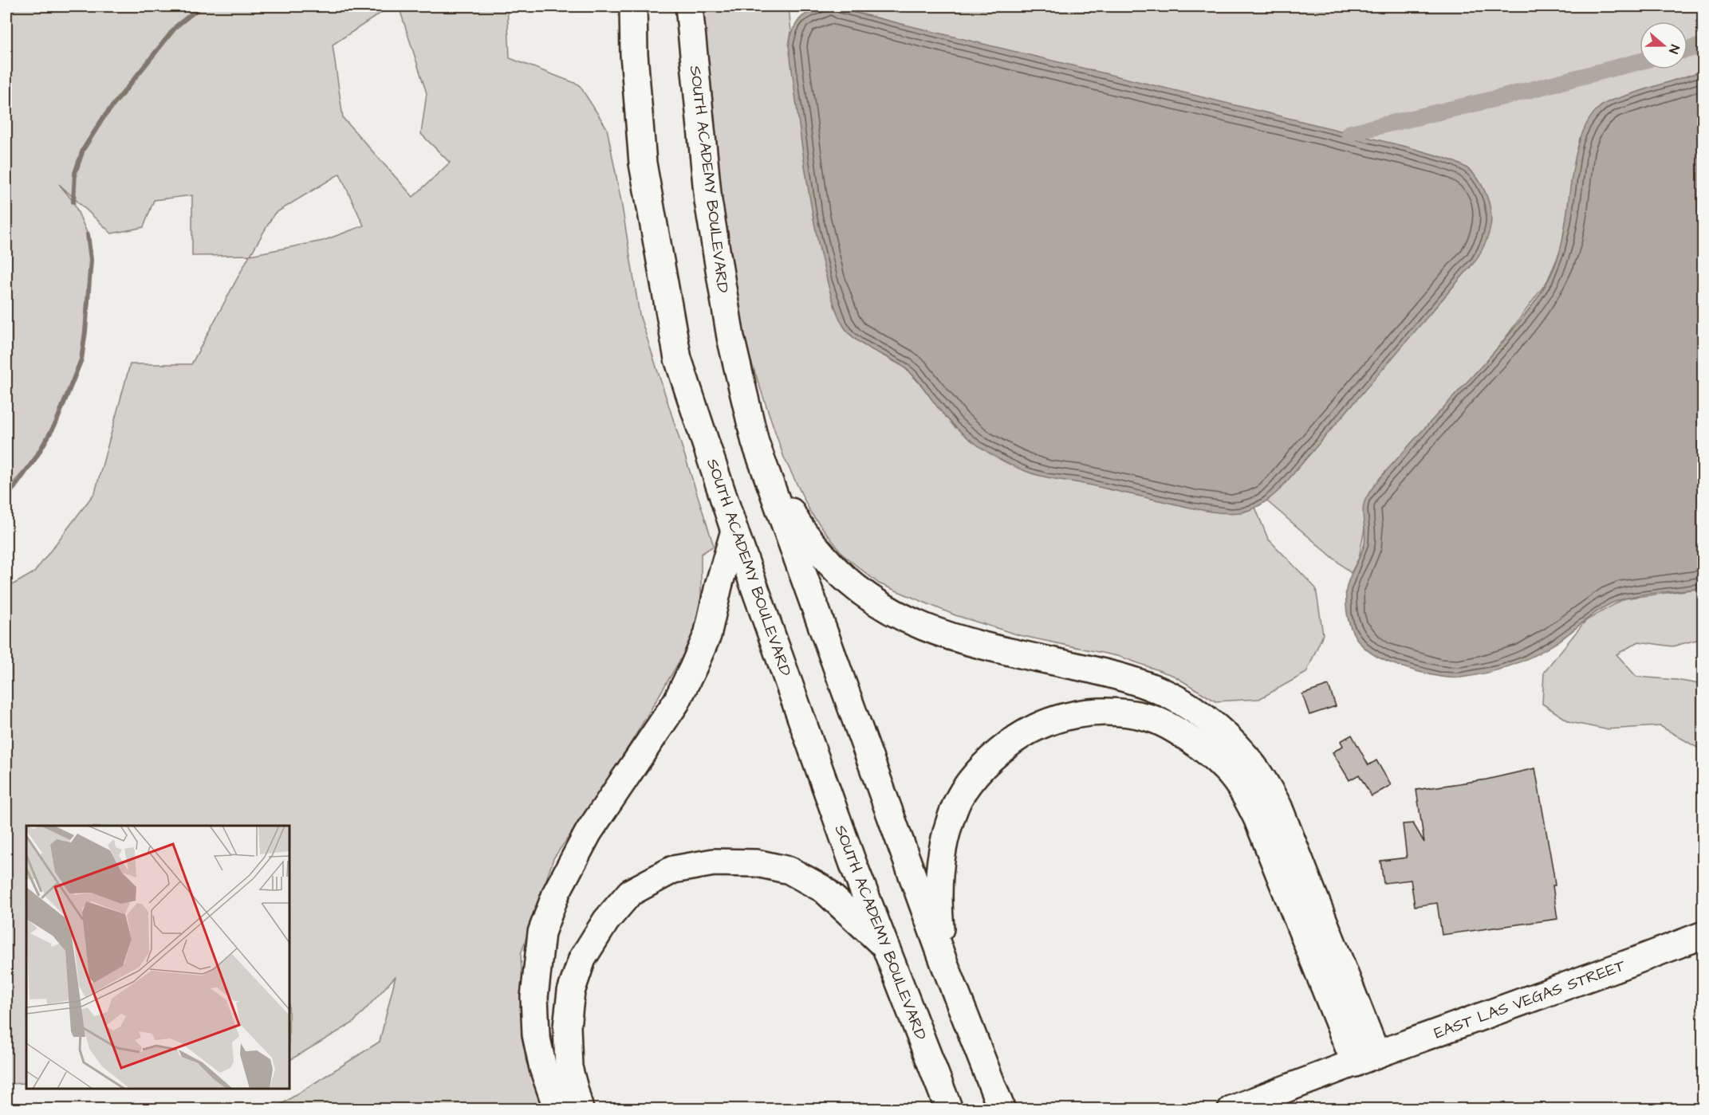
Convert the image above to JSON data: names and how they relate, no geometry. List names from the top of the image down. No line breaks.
{"streets":{"main road":["SOUTH ACADEMY BOULEVARD","EAST LAS VEGAS STREET"]},"north":"right"}
